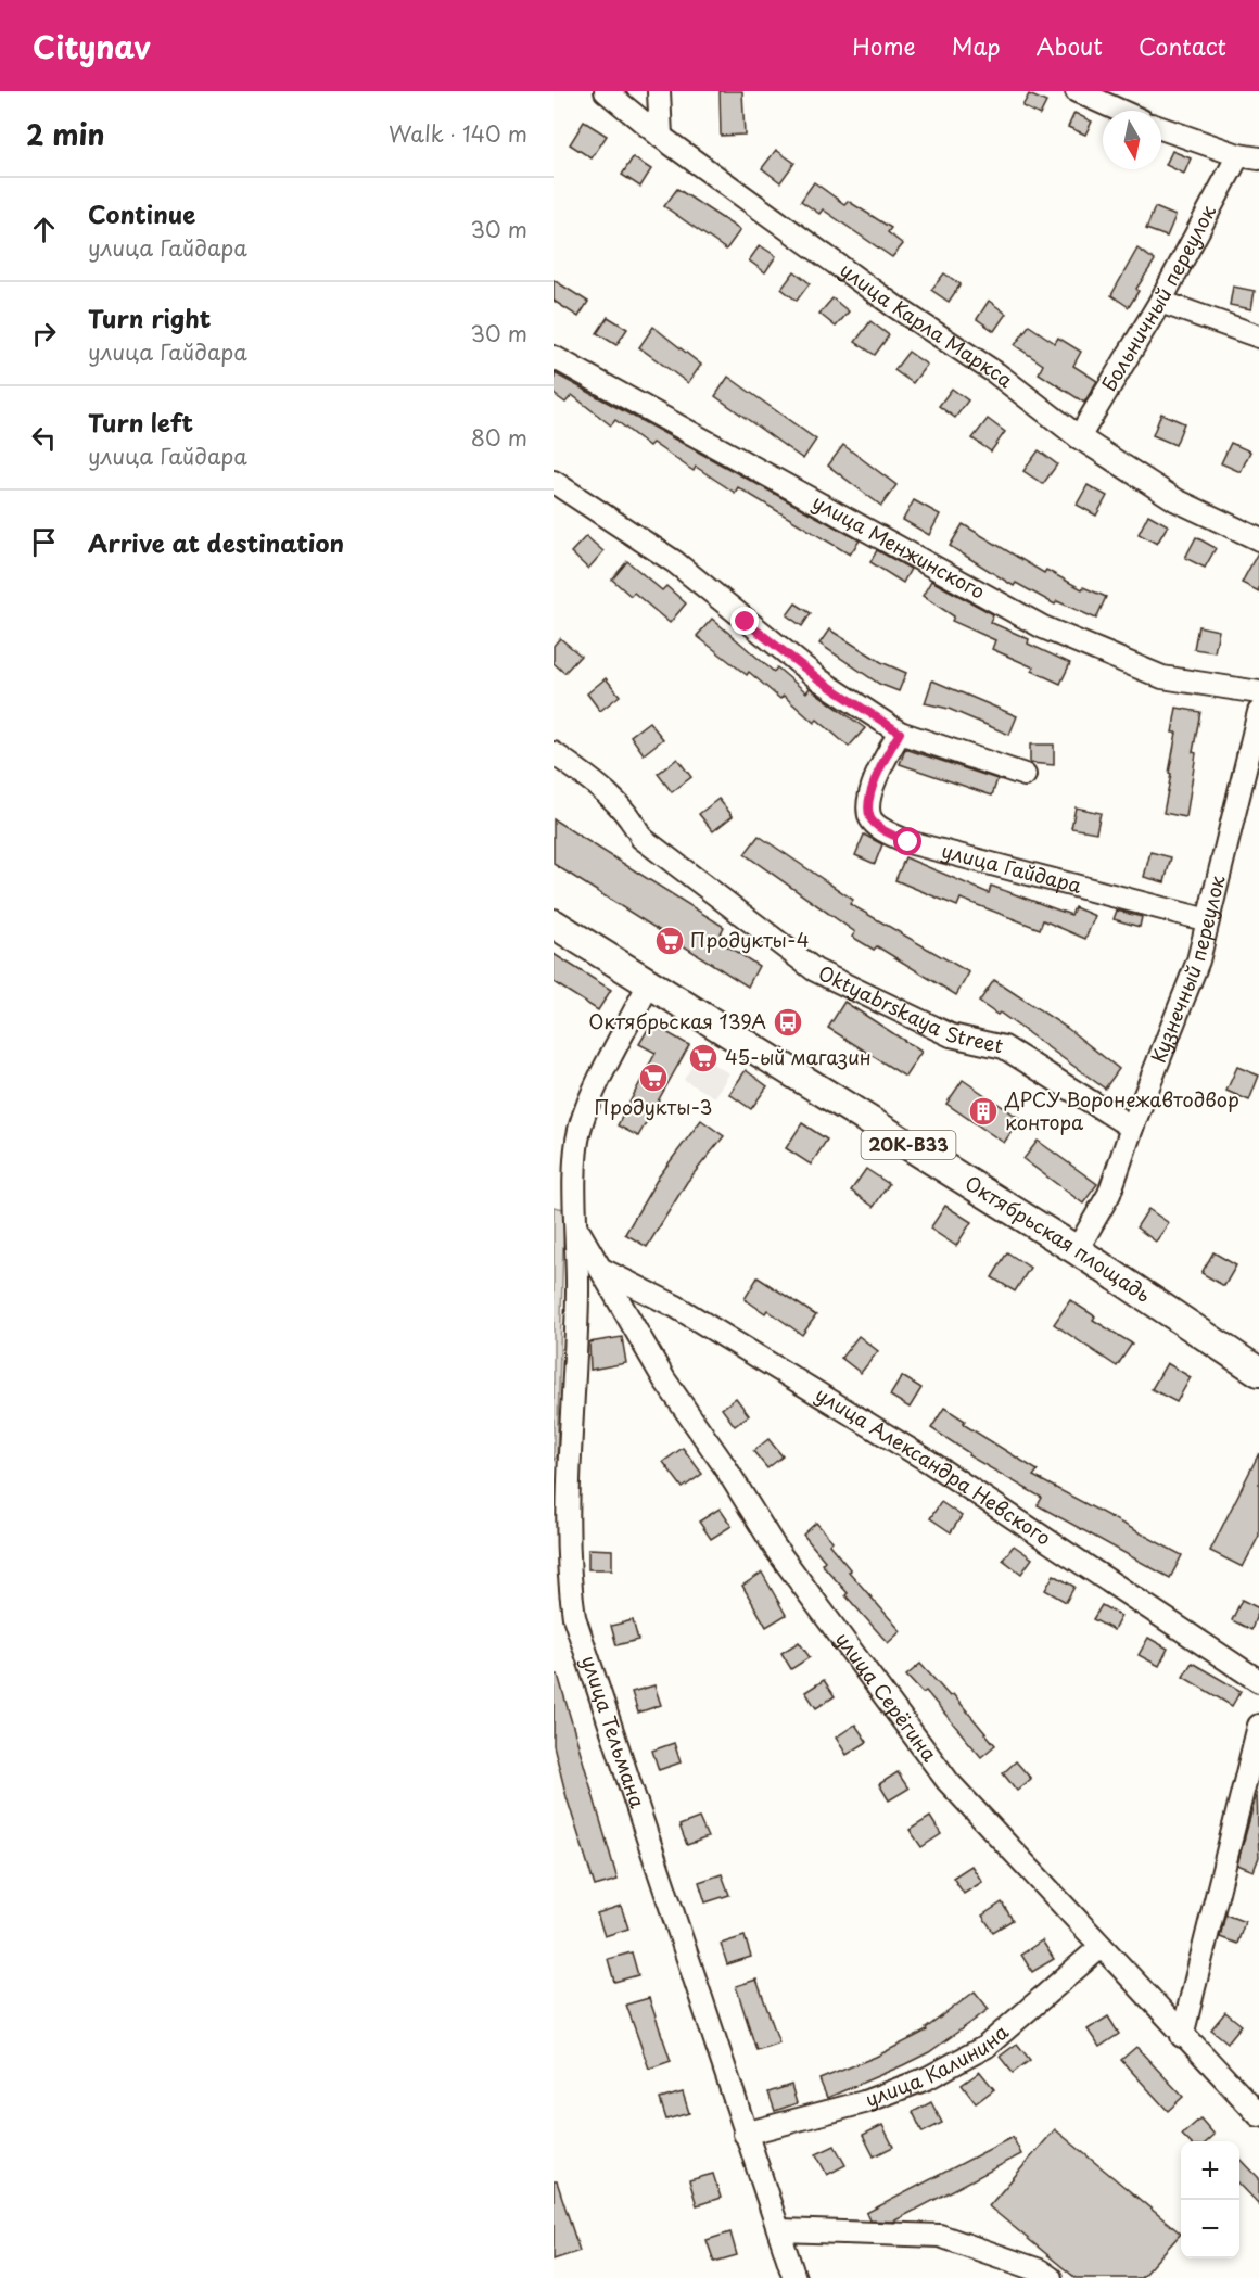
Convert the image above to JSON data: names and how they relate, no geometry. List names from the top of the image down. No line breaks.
{"streets":{"main road":["20К-В33","Октябрьская площадь"],"street":["Больничный переулок","улица Карла Маркса","улица Менжинского","улица Гайдара","Кузнечный переулок","Oktyabrskaya Street","улица Александра Невского","улица Серёгина","улица Тельмана","улица Калинина"]},"crossings":[["Больничный переулок","улица Карла Маркса"],["улица Гайдара","Кузнечный переулок"],["Кузнечный переулок","Oktyabrskaya Street"],["Кузнечный переулок","Октябрьская площадь"],["Октябрьская площадь","улица Тельмана"],["улица Александра Невского","улица Серёгина"],["улица Серёгина","улица Тельмана"],["улица Серёгина","улица Калинина"],["улица Тельмана","улица Калинина"]],"places":{"supermarket":["Продукты-4","45-ый магазин","Продукты-3"],"bus stop":["Октябрьская 139А"],"building":["ДРСУ Воронежавтодвор контора"]},"north":"bottom","page":{"header":"Citynav","nav":["Home","Map","About","Contact"],"heading":["2 min","Walk · 140 m"],"list":[["Continue","улица Гайдара","30 m"],["Turn right","улица Гайдара","30 m"],["Turn left","улица Гайдара","80 m"],"Arrive at destination"],"map_buttons":["+","−"]}}
